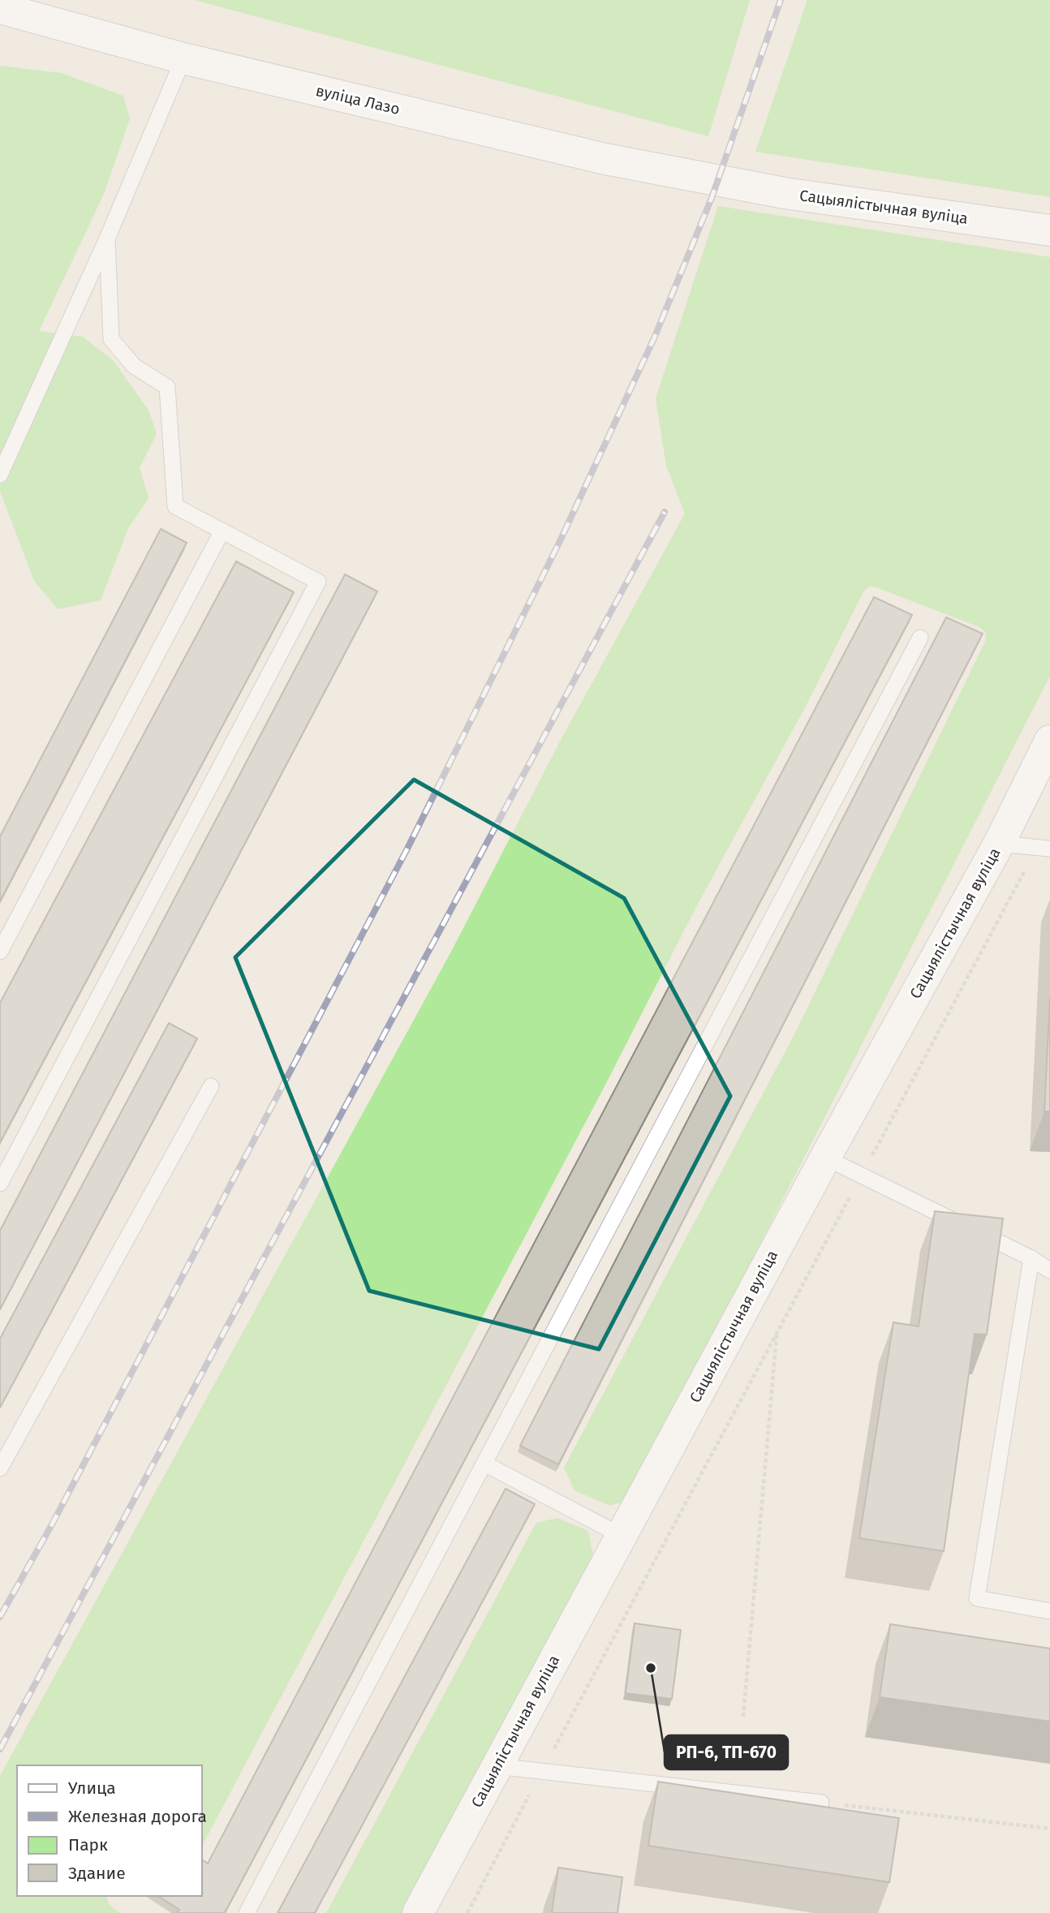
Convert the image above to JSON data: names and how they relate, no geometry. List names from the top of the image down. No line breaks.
{"streets":{"street":["вуліца Лазо","Сацыялістычная вуліца"]},"crossings":[["вуліца Лазо","Сацыялістычная вуліца"]],"places":["РП-6, ТП-670"],"legend":["Улица","Железная дорога","Парк","Здание"]}
